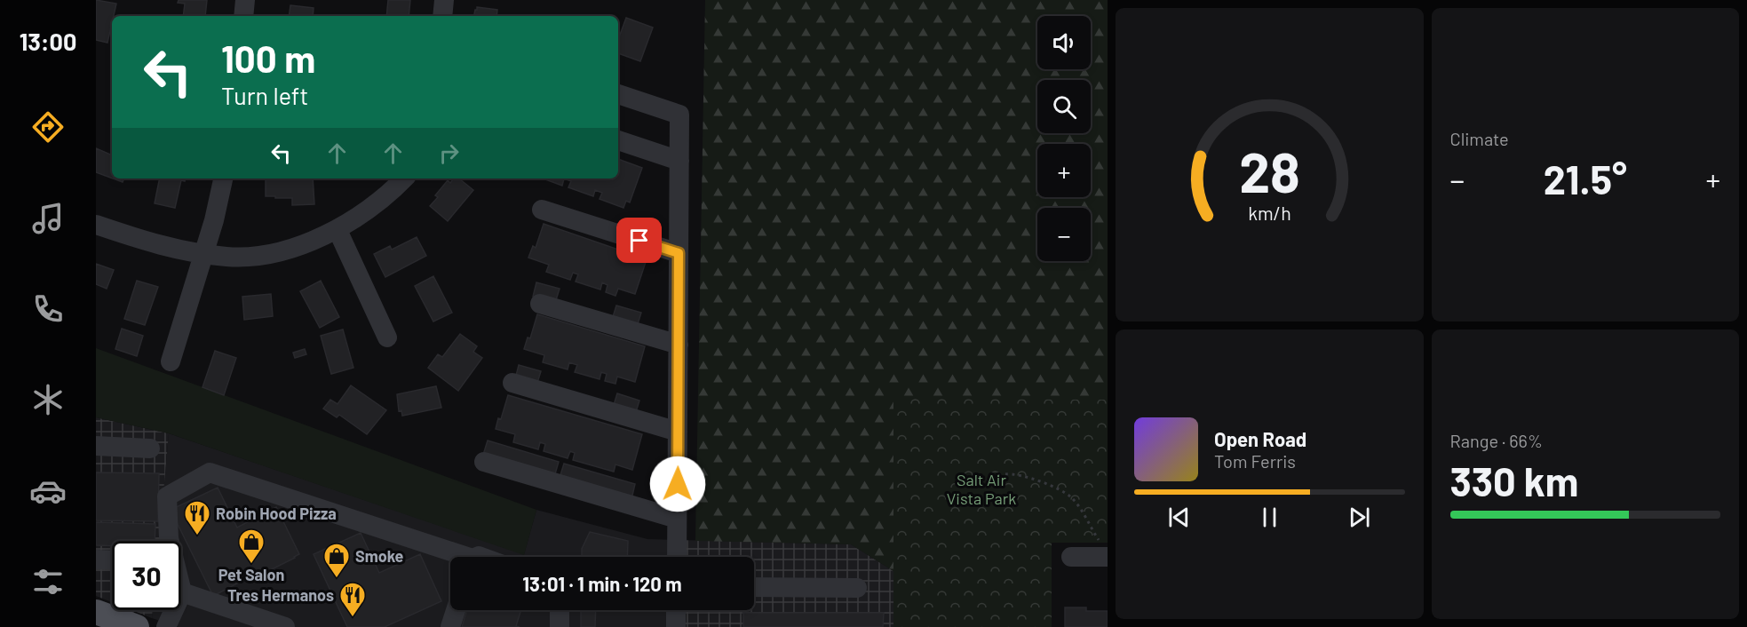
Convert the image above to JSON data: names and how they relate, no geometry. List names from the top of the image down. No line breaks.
{"parks":["Salt Air Vista Park"],"places":{"restaurant":["Robin Hood Pizza","Tres Hermanos"],"shop":["Pet Salon","Smoke"]},"page":{"tabs":"13:00","tile":["Climate",["Range · 66%","330 km"]],"map_buttons":["+","−"],"turn":["100 m","Turn left"],"heat":["−","21.5°","+"],"song":["Open Road","Tom Ferris"],"limit":"30","trip":"13:01 · 1 min · 120 m","gauge":["28","km/h"]}}
